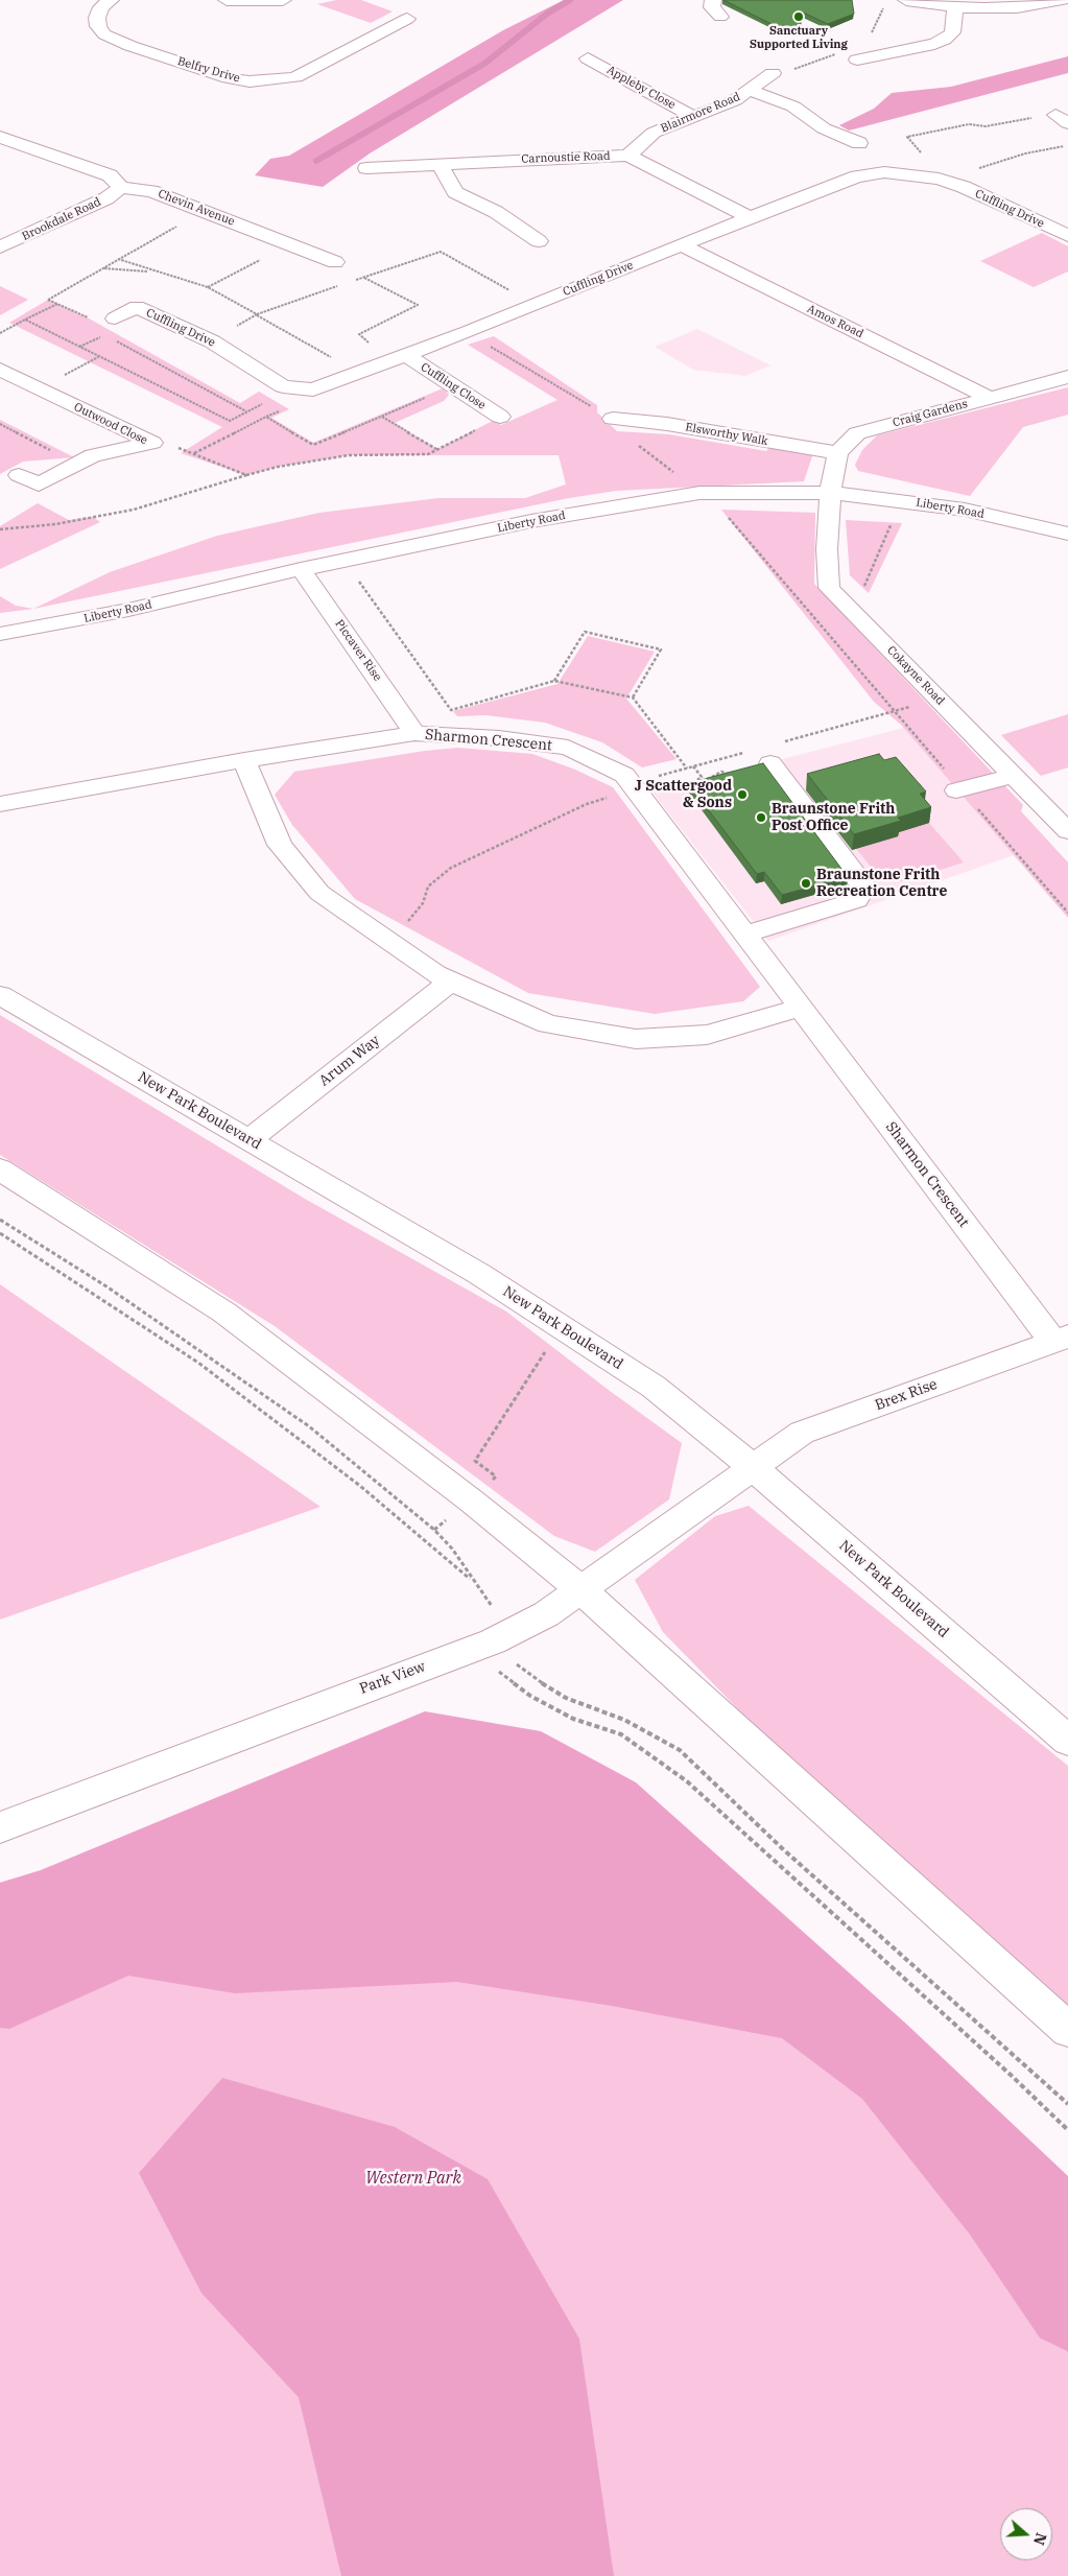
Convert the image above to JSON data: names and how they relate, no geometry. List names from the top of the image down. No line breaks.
{"streets":{"main road":["Belfry Drive","Appleby Close","Blairmore Road","Carnoustie Road","Chevin Avenue","Cuffling Drive","Brookdale Road","Amos Road","Cuffling Close","Craig Gardens","Outwood Close","Elsworthy Walk","Liberty Road","Piccaver Rise","Cokayne Road","Sharmon Crescent","Arum Way","New Park Boulevard","Brex Rise","Park View"]},"crossings":[["Appleby Close","Blairmore Road"],["Blairmore Road","Carnoustie Road"],["Carnoustie Road","Cuffling Drive"],["Chevin Avenue","Brookdale Road"],["Cuffling Drive","Amos Road"],["Cuffling Drive","Cuffling Close"],["Amos Road","Craig Gardens"],["Craig Gardens","Elsworthy Walk"],["Liberty Road","Piccaver Rise"],["Liberty Road","Cokayne Road"],["Piccaver Rise","Sharmon Crescent"],["Sharmon Crescent","Brex Rise"],["Arum Way","New Park Boulevard"],["New Park Boulevard","Brex Rise"],["New Park Boulevard","Park View"],["Brex Rise","Park View"]],"parks":["Western Park"],"places":["Sanctuary Supported Living","J Scattergood & Sons","Braunstone Frith Post Office","Braunstone Frith Recreation Centre"],"north":"right"}
